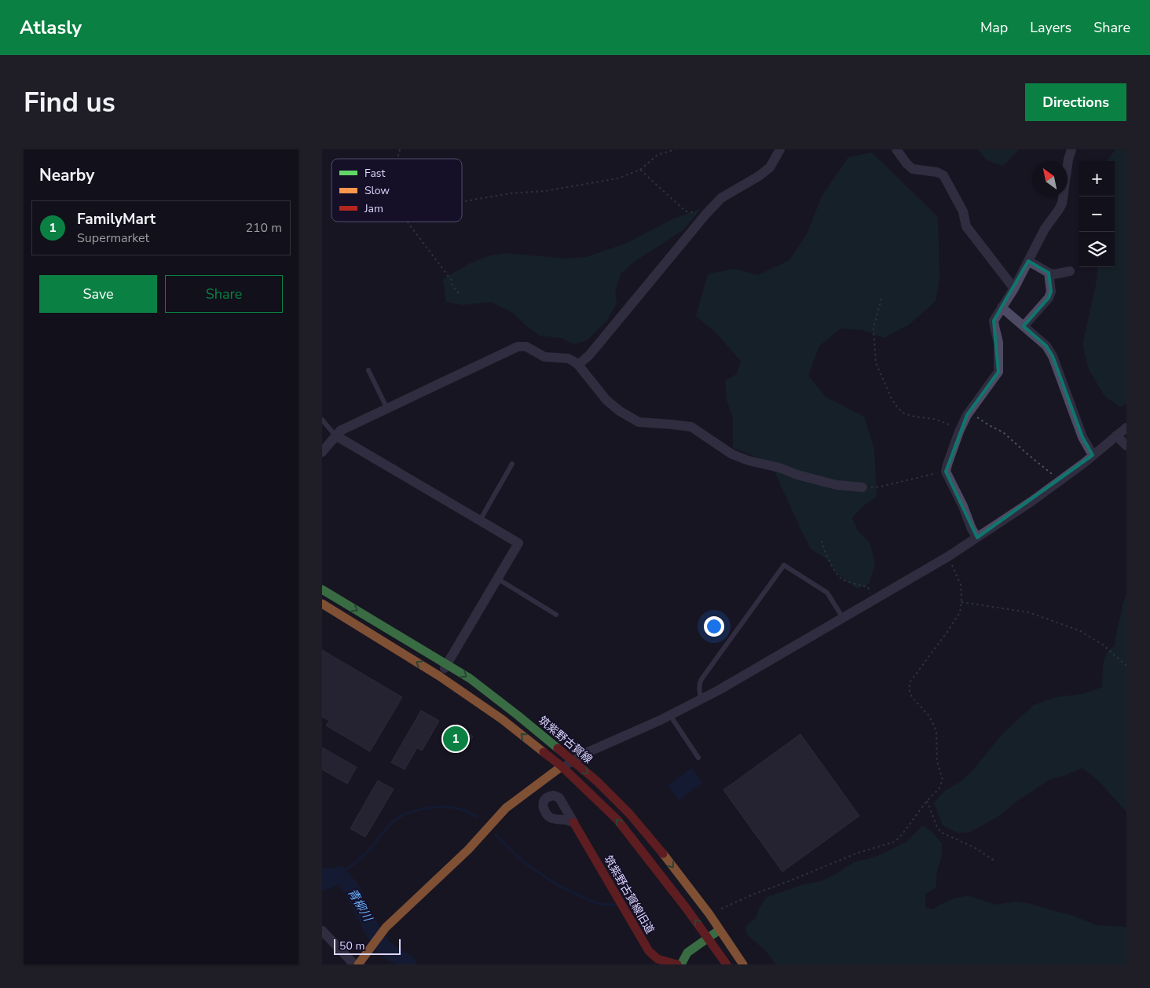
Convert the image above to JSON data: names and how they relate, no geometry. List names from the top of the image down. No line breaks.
{"streets":{"main road":["筑紫野古賀線","筑紫野古賀線旧道"]},"water":["青柳川"],"legend":["Fast","Slow","Jam"],"scale_bar":"50 m","north":"top left","page":{"header":"Atlasly","nav":["Map","Layers","Share"],"buttons":["Directions",["Save","Share"]],"title":"Find us","heading":"Nearby","map_buttons":["+","−"],"list":[{"mark":"1","name":"FamilyMart","note":"Supermarket","value":"210 m"}],"pins":"1","scale":"50 m"}}
